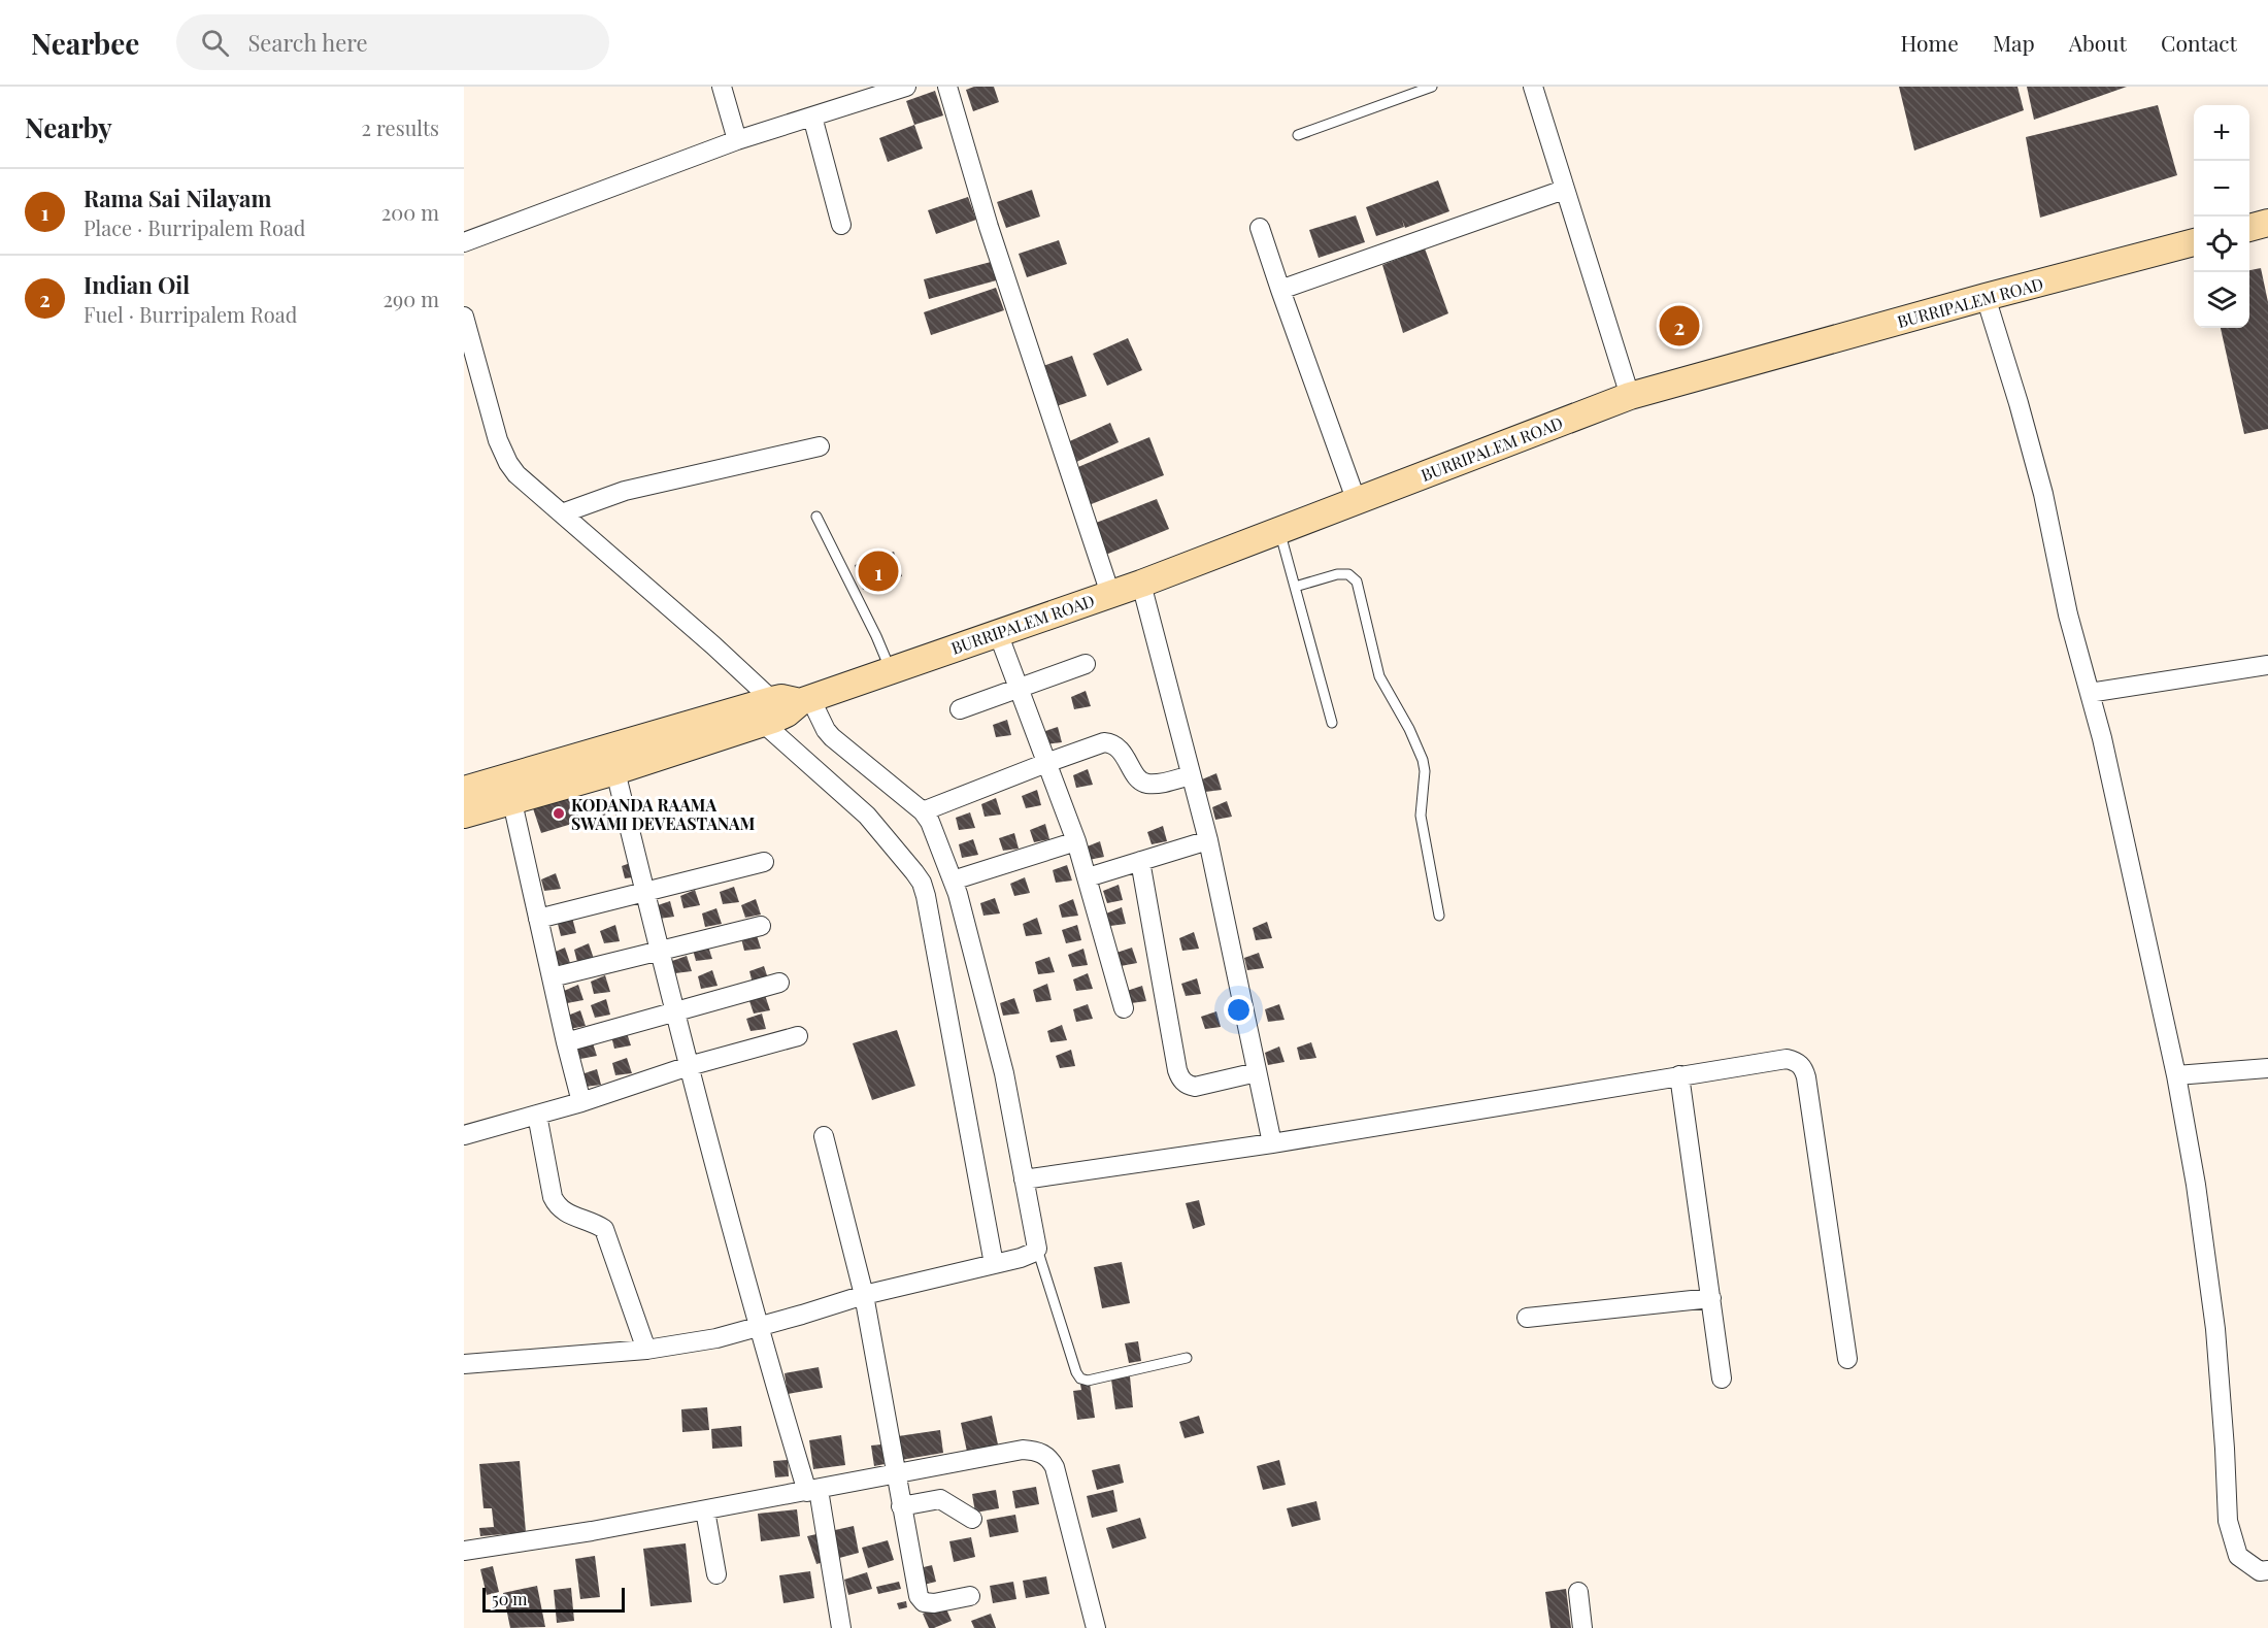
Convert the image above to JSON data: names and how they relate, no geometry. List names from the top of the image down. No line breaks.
{"streets":{"main road":["BURRIPALEM ROAD"]},"places":["KODANDA RAAMA SWAMI DEVEASTANAM"],"scale_bar":"50 m","page":{"header":"Nearbee","search":"Search here","nav":["Home","Map","About","Contact"],"heading":["Nearby","2 results"],"map_buttons":["+","−"],"list":[{"mark":"1","name":"Rama Sai Nilayam","note":"Place · Burripalem Road","value":"200 m"},{"mark":"2","name":"Indian Oil","note":"Fuel · Burripalem Road","value":"290 m"}],"pins":["2","1"],"scale":"50 m"}}
